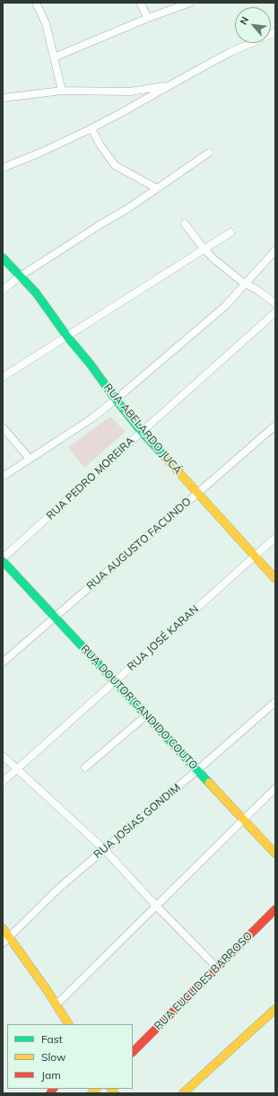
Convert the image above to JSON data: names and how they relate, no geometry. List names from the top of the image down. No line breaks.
{"streets":{"street":["RUA ABELARDO JUCÁ","RUA PEDRO MOREIRA","RUA AUGUSTO FACUNDO","RUA JOSÉ KARAN","RUA DOUTOR CANDIDO COUTO","RUA JOSIAS GONDIM","RUA EUCLIDES BARROSO"]},"crossings":[["RUA ABELARDO JUCÁ","RUA PEDRO MOREIRA"],["RUA ABELARDO JUCÁ","RUA AUGUSTO FACUNDO"],["RUA ABELARDO JUCÁ","RUA JOSÉ KARAN"],["RUA AUGUSTO FACUNDO","RUA DOUTOR CANDIDO COUTO"],["RUA JOSÉ KARAN","RUA DOUTOR CANDIDO COUTO"],["RUA DOUTOR CANDIDO COUTO","RUA JOSIAS GONDIM"]],"legend":["Fast","Slow","Jam"],"north":"top left"}
